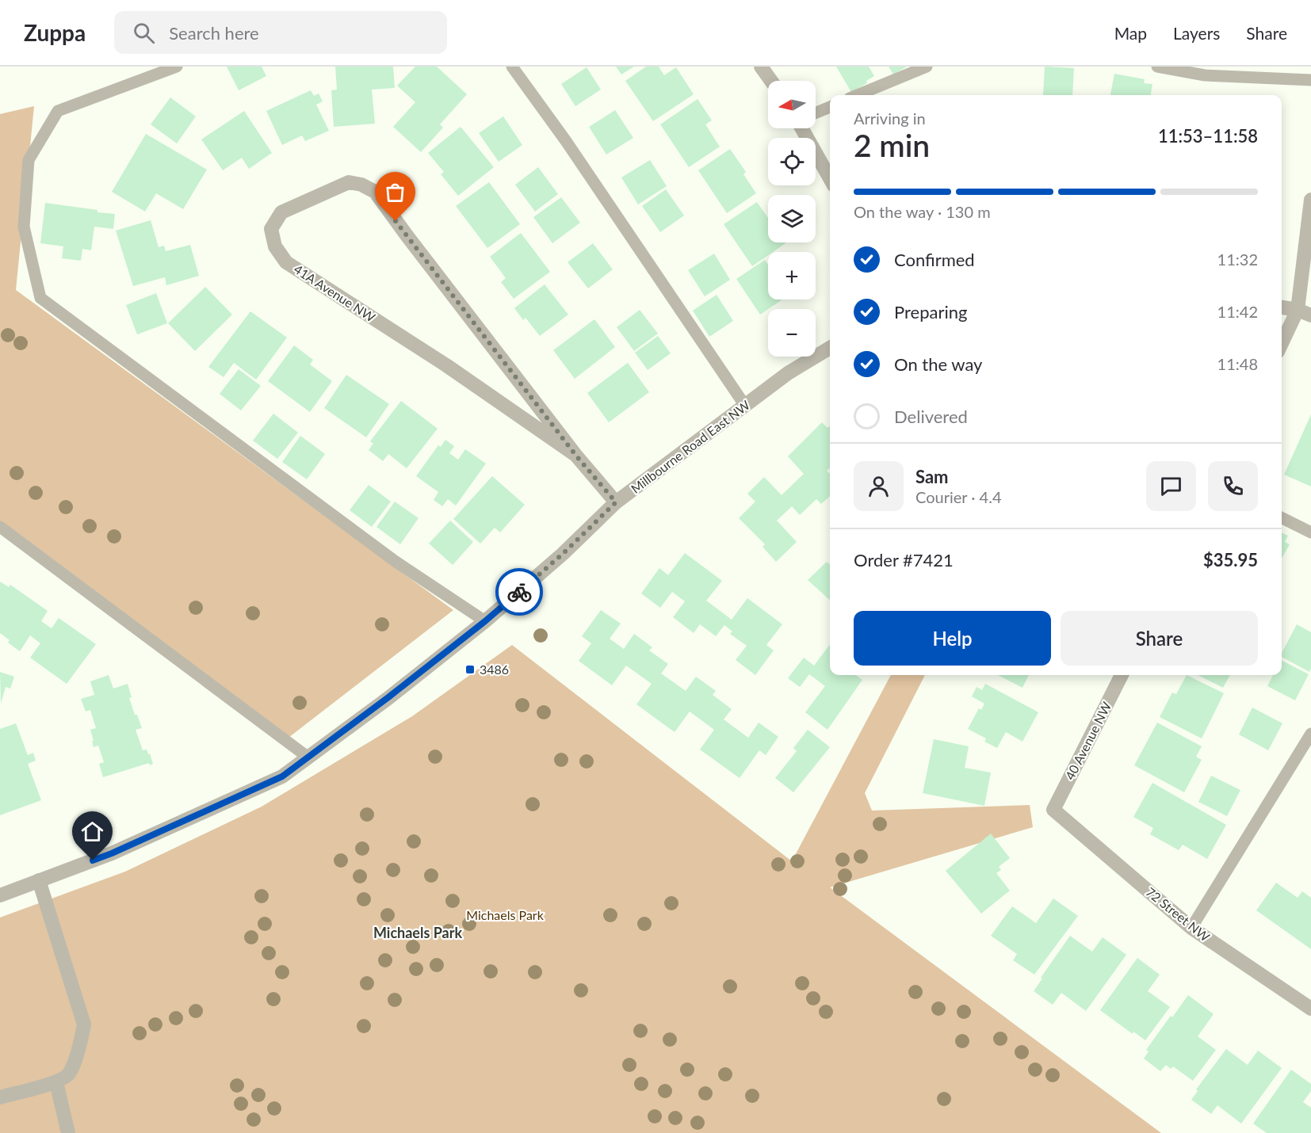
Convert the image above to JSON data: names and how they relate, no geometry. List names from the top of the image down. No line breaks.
{"streets":{"street":["41A Avenue NW","Millbourne Road East NW","40 Avenue NW","72 Street NW"]},"crossings":[["41A Avenue NW","Millbourne Road East NW"],["40 Avenue NW","72 Street NW"]],"districts":["Michaels Park"],"parks":["Michaels Park"],"places":{"transit":["3486"]},"north":"left","page":{"header":"Zuppa","search":"Search here","nav":["Map","Layers","Share"],"map_buttons":["+","−"],"heading":["2 min","Arriving in","11:53–11:58"],"panel":["Sam","Courier · 4.4","Order #7421","$35.95"],"bar":"On the way · 130 m","list":[["Confirmed","11:32"],["Preparing","11:42"],["On the way","11:48"],"Delivered"],"buttons":["Help","Share"]}}
